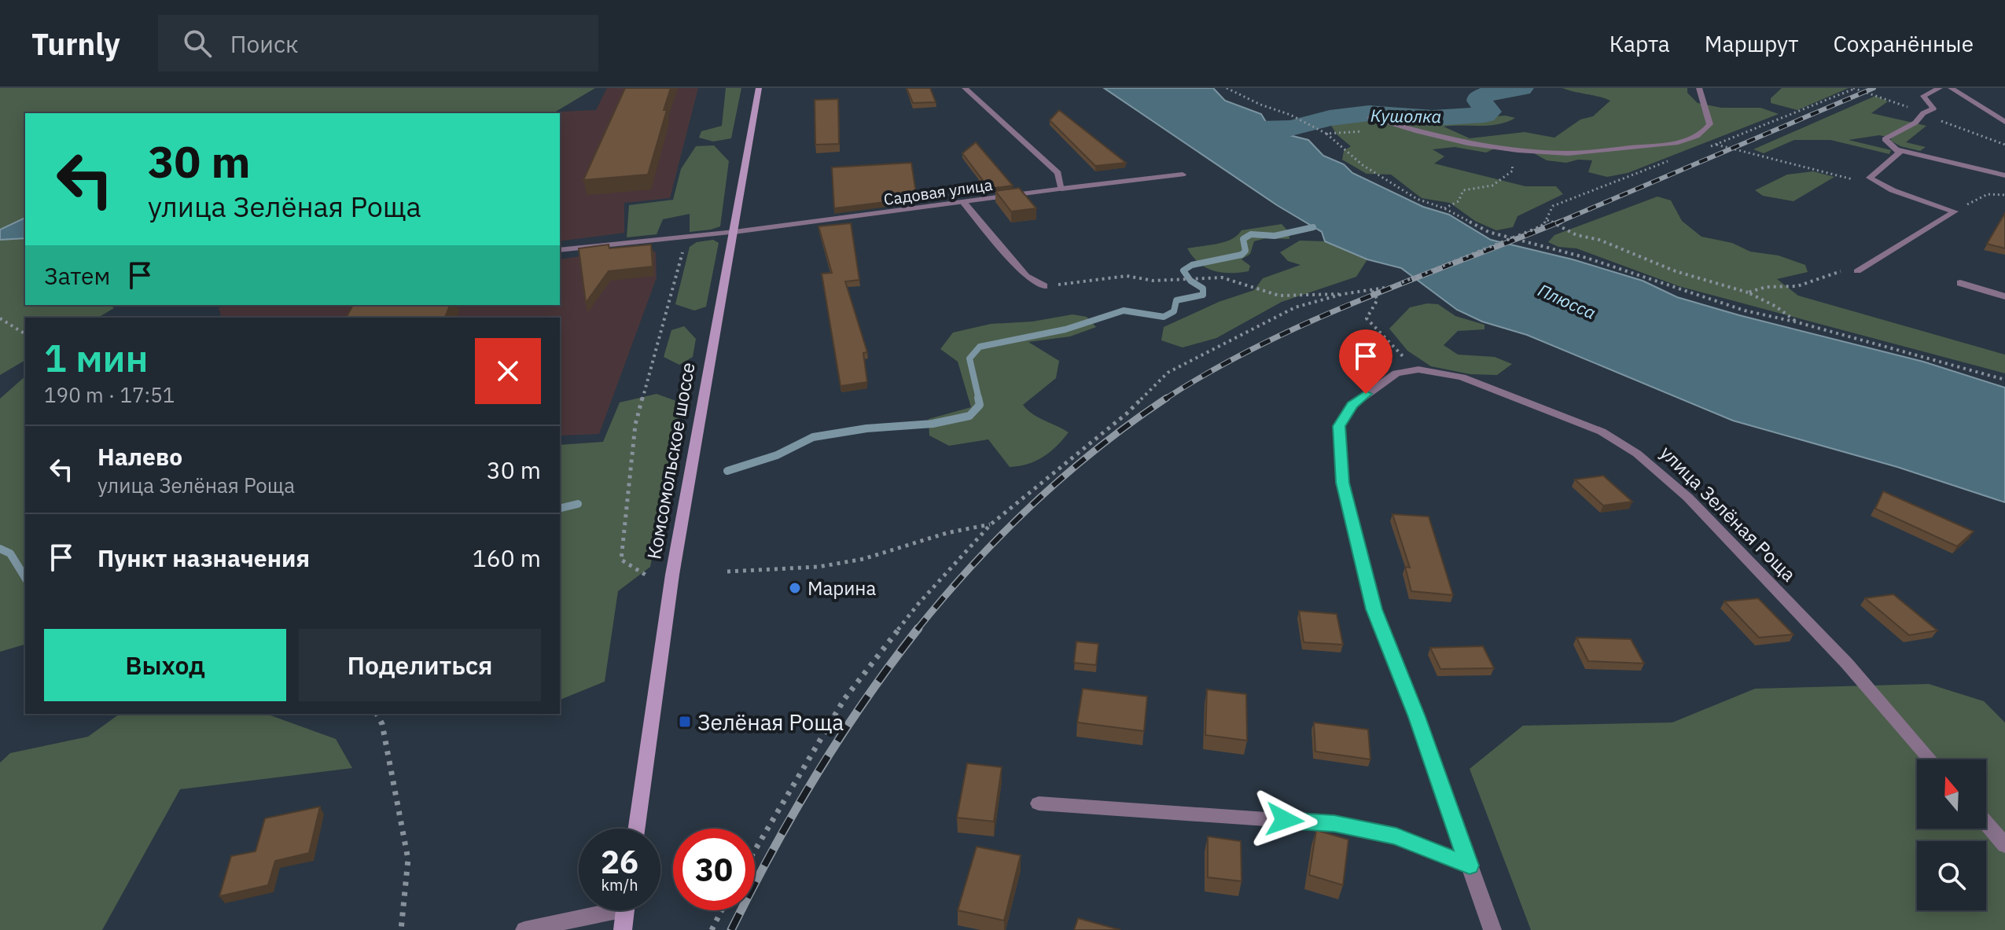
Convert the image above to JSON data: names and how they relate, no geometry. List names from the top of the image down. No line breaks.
{"streets":{"main road":["Комсомольское шоссе"],"street":["Садовая улица","улица Зелёная Роща"]},"crossings":[["Садовая улица","Комсомольское шоссе"]],"water":["Кушолка","Плюсса"],"places":{"other":["Марина"],"transit":["Зелёная Роща"]},"north":"top","page":{"header":"Turnly","search":"Поиск","nav":["Карта","Маршрут","Сохранённые"],"turn":["30 m","улица Зелёная Роща"],"then":"Затем","heading":["1 мин","190 m · 17:51"],"list":[{"name":"Налево","note":"улица Зелёная Роща","value":"30 m"},{"name":"Пункт назначения","value":"160 m"}],"buttons":["Выход","Поделиться"],"speed":"26 km/h","limit":"30"}}
